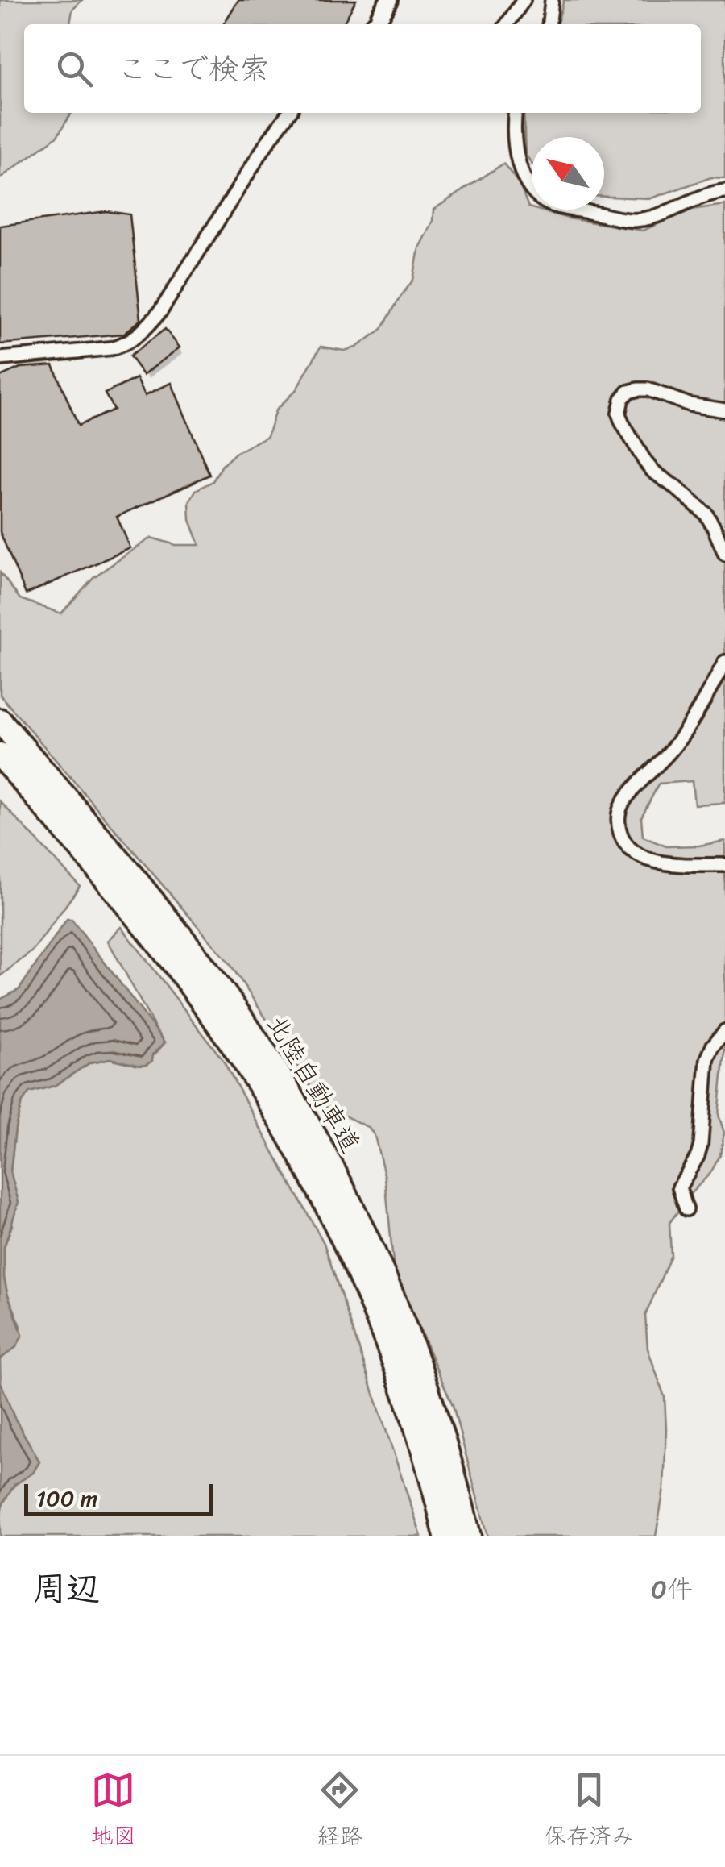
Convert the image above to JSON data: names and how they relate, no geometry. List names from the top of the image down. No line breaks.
{"streets":{"highway":["北陸自動車道"]},"scale_bar":"100 m","north":"top left","page":{"search":"ここで検索","scale":"100 m","heading":["周辺","0件"],"nav":["地図","経路","保存済み"]}}
